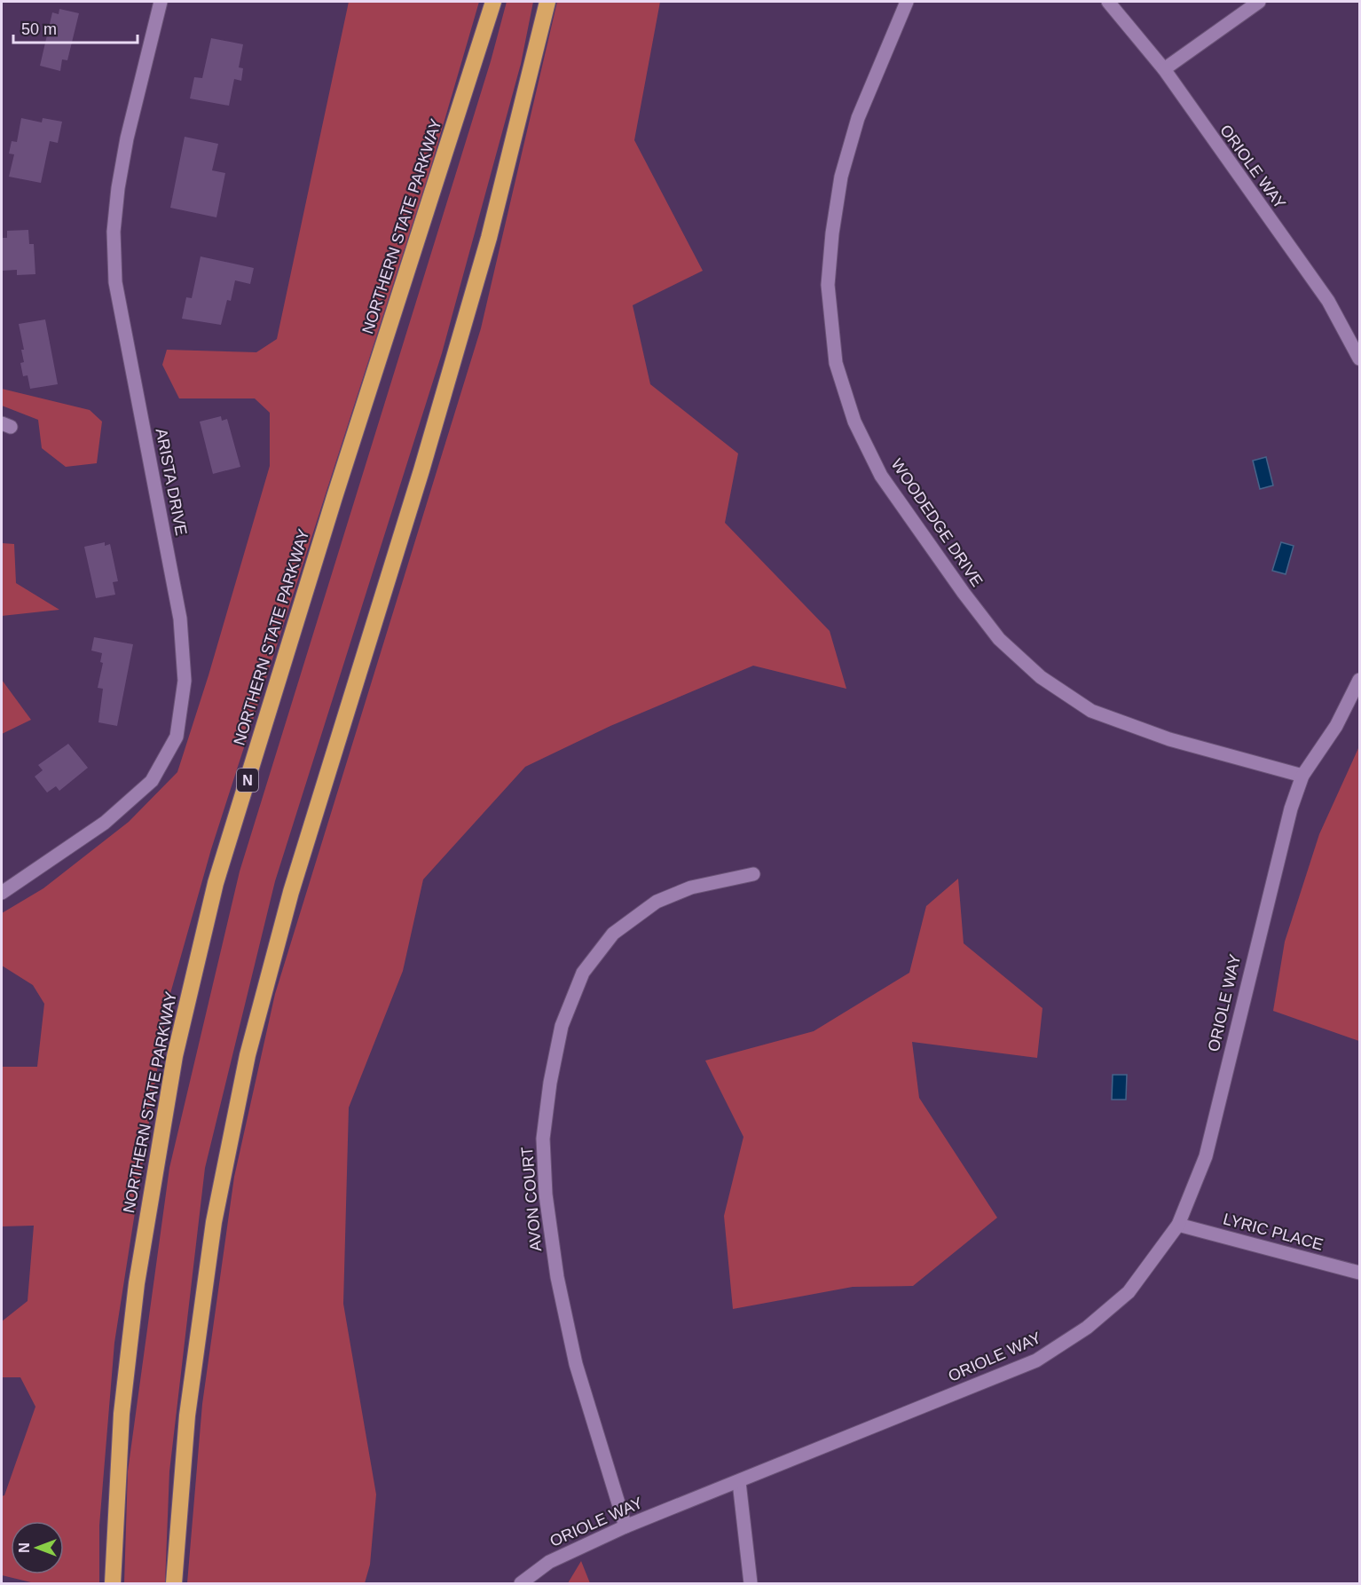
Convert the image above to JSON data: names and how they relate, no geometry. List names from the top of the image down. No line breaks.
{"streets":{"highway":["NORTHERN STATE PARKWAY","N"],"street":["ORIOLE WAY","ARISTA DRIVE","WOODEDGE DRIVE","AVON COURT","LYRIC PLACE"]},"crossings":[["ORIOLE WAY","WOODEDGE DRIVE"],["ORIOLE WAY","AVON COURT"],["ORIOLE WAY","LYRIC PLACE"]],"scale_bar":"50 m","north":"left"}
